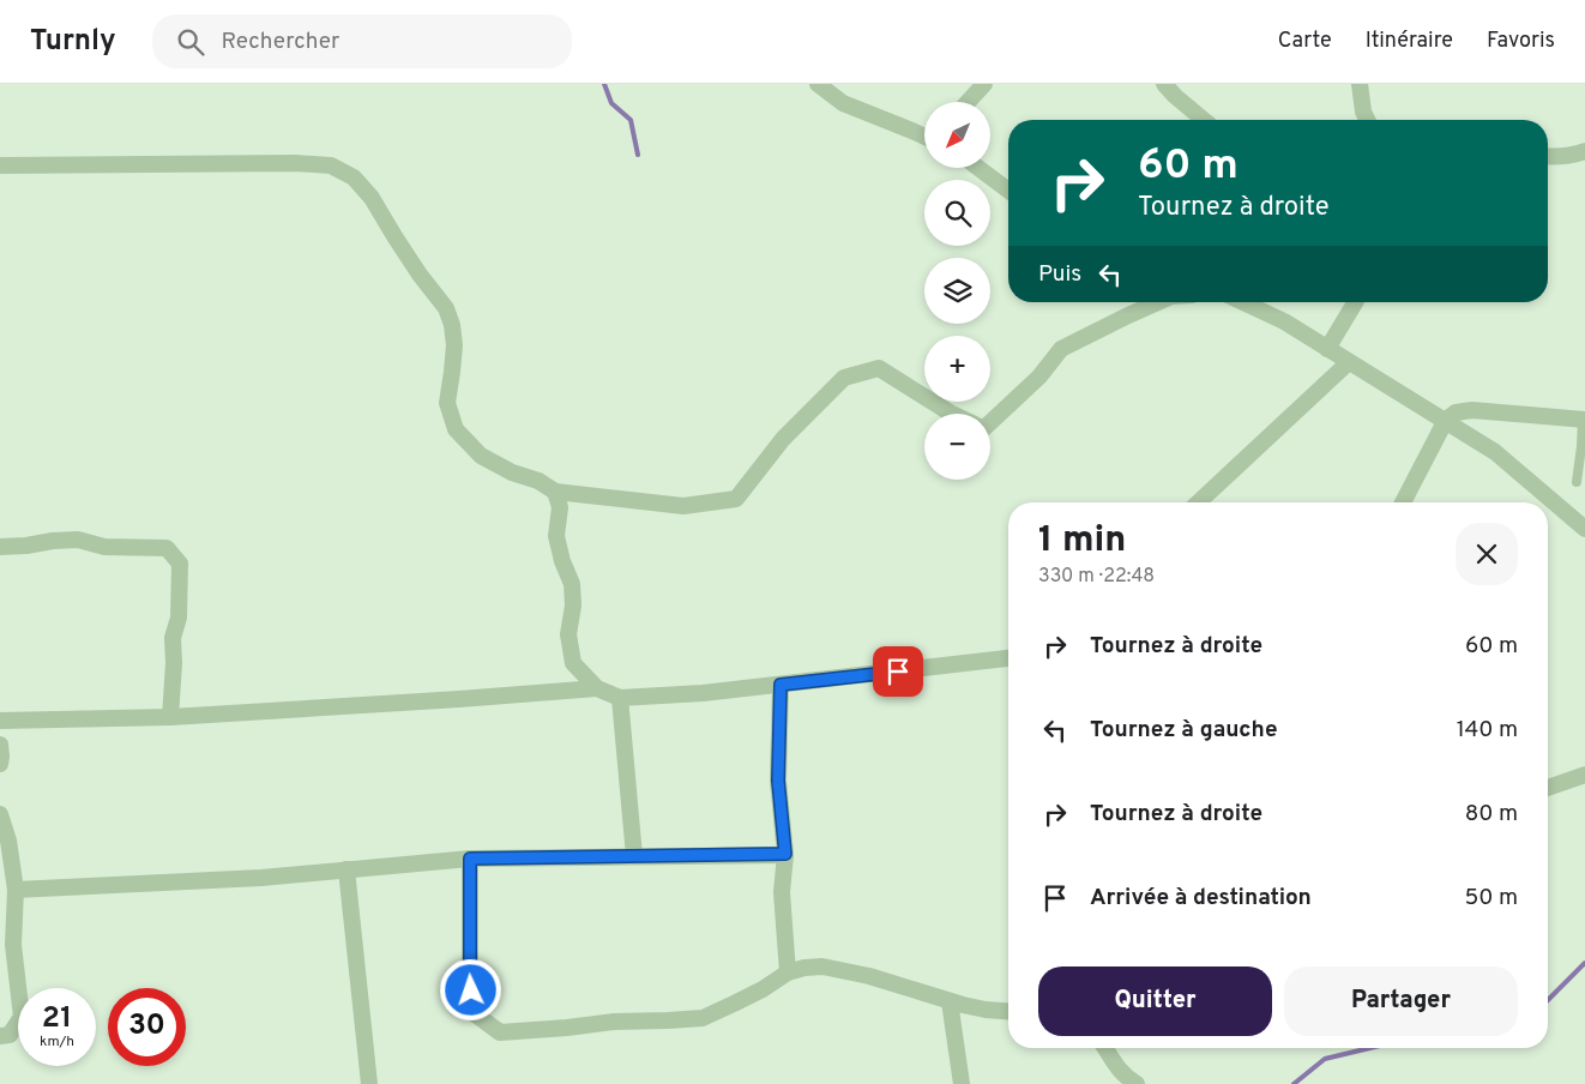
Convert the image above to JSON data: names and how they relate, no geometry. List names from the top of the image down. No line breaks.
{"north":"bottom left","page":{"header":"Turnly","search":"Rechercher","nav":["Carte","Itinéraire","Favoris"],"map_buttons":["+","−"],"turn":["60 m","Tournez à droite"],"then":"Puis","heading":["1 min","330 m · 22:48"],"list":[{"name":"Tournez à droite","value":"60 m"},{"name":"Tournez à gauche","value":"140 m"},{"name":"Tournez à droite","value":"80 m"},{"name":"Arrivée à destination","value":"50 m"}],"buttons":["Quitter","Partager"],"speed":"21 km/h","limit":"30"}}
